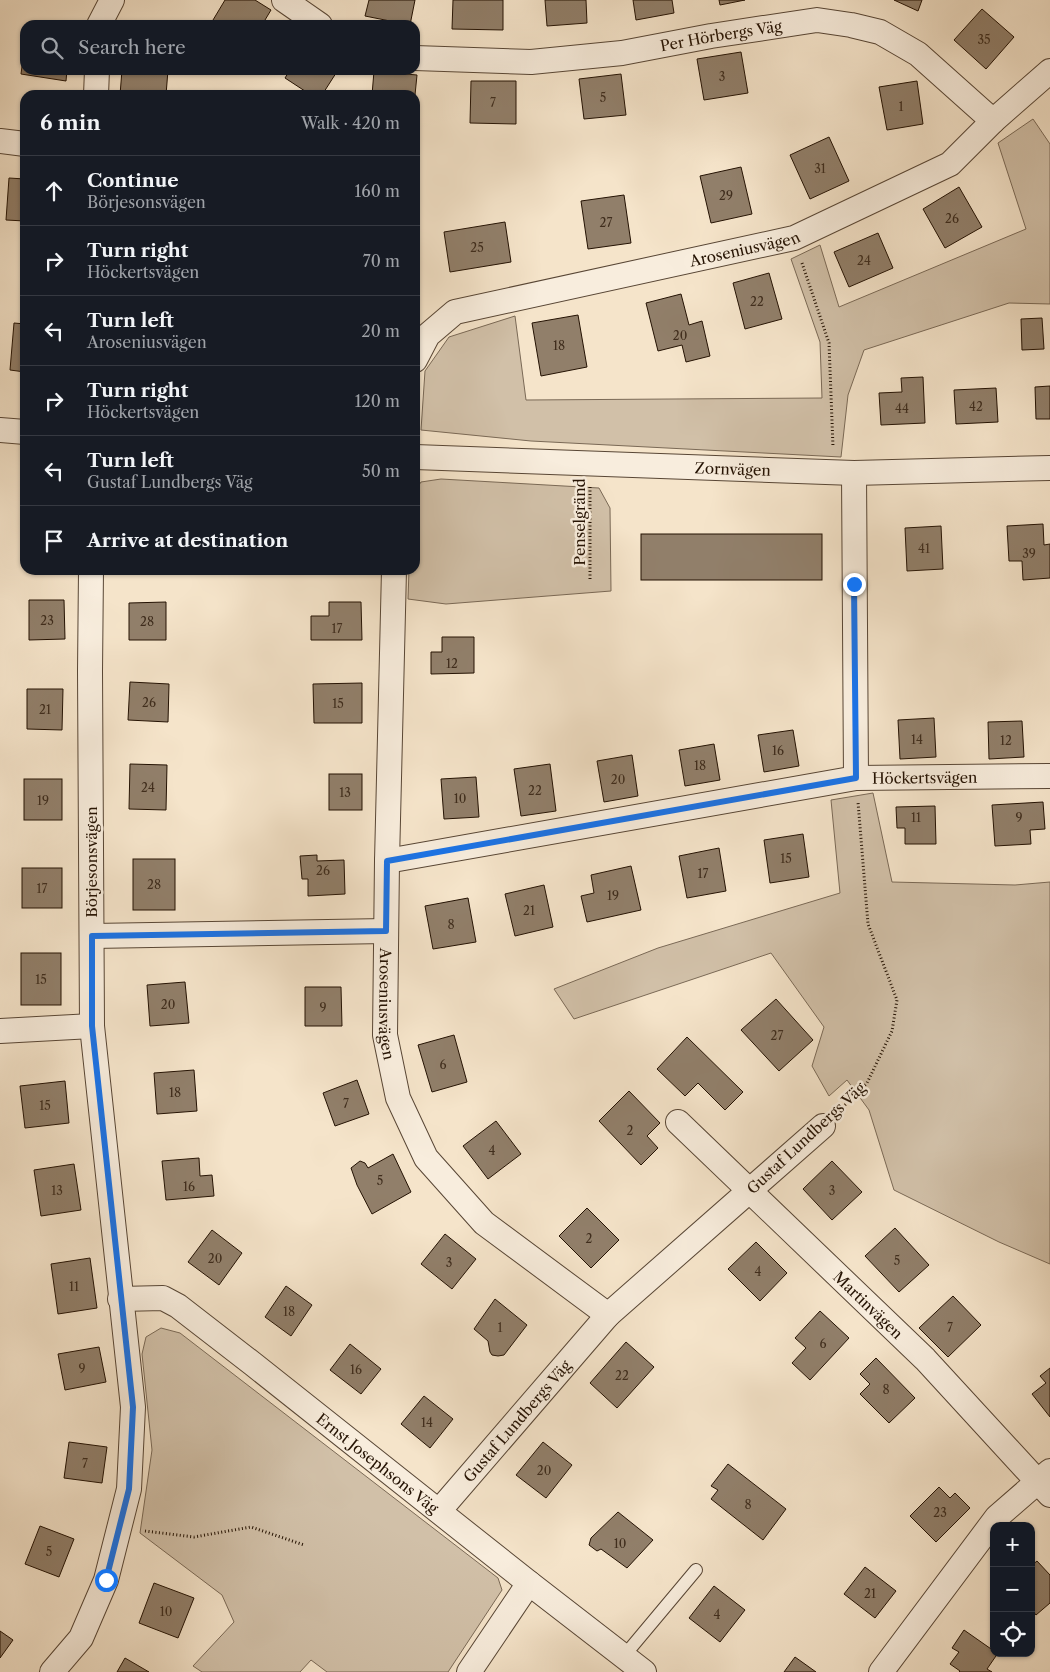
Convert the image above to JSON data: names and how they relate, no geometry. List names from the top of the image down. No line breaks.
{"streets":{"street":["Per Hörbergs Väg","Aroseniusvägen","Zornvägen","Höckertsvägen","Börjesonsvägen","Gustaf Lundbergs Väg","Martinvägen","Ernst Josephsons Väg"],"path":["Penselgränd"]},"crossings":[["Per Hörbergs Väg","Aroseniusvägen"],["Aroseniusvägen","Höckertsvägen"],["Aroseniusvägen","Gustaf Lundbergs Väg"],["Zornvägen","Penselgränd"],["Höckertsvägen","Gustaf Lundbergs Väg"],["Börjesonsvägen","Ernst Josephsons Väg"],["Gustaf Lundbergs Väg","Martinvägen"],["Gustaf Lundbergs Väg","Ernst Josephsons Väg"]],"house_numbers":["35","3","5","7","1","31","29","26","27","25","24","22","20","18","42","44","41","39","23","28","17","12","26","15","21","14","12","16","18","20","24","22","13","10","19","11","9","15","26","17","28","17","19","21","8","15","20","9","27","6","18","7","15","2","4","5","16","13","3","2","20","5","3","4","11","18","1","7","6","9","16","22","8","14","7","20","8","23","10","5","21","10","4"],"page":{"search":"Search here","heading":["6 min","Walk · 420 m"],"list":[["Continue","Börjesonsvägen","160 m"],["Turn right","Höckertsvägen","70 m"],["Turn left","Aroseniusvägen","20 m"],["Turn right","Höckertsvägen","120 m"],["Turn left","Gustaf Lundbergs Väg","50 m"],"Arrive at destination"],"map_buttons":["+","−"]}}
